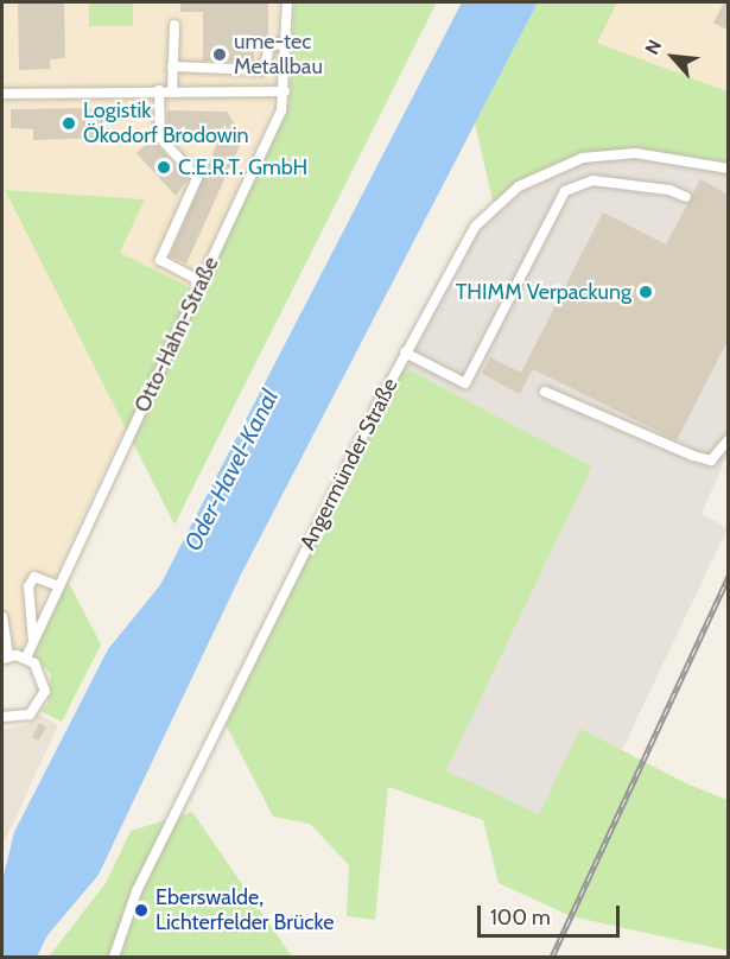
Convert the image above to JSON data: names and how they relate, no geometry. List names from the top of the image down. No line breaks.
{"streets":{"street":["Otto-Hahn-Straße","Angermünder Straße"]},"water":["Oder-Havel-Kanal"],"places":["ume-tec Metallbau","Logistik Ökodorf Brodowin","C.E.R.T. GmbH","THIMM Verpackung","Eberswalde, Lichterfelder Brücke"],"scale_bar":"100 m","north":"top left"}
